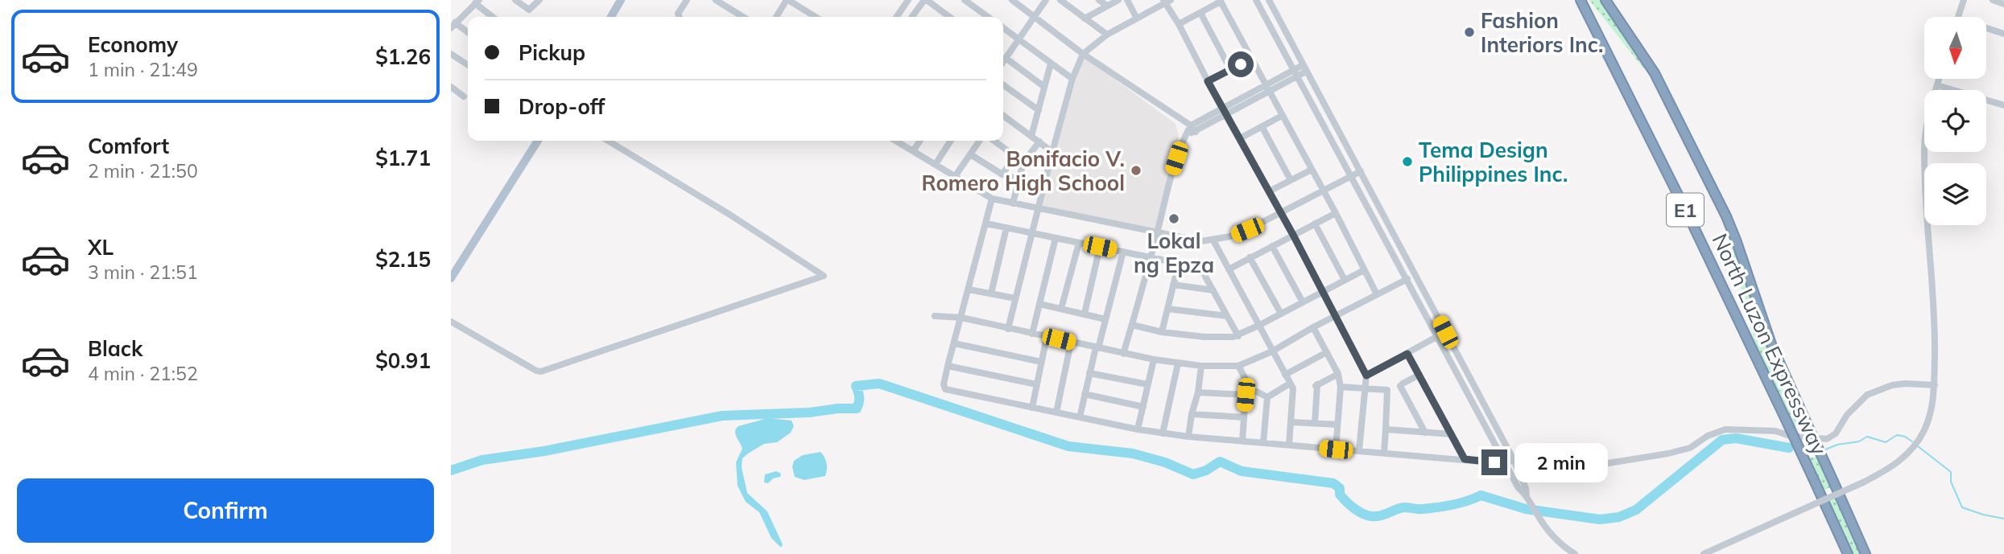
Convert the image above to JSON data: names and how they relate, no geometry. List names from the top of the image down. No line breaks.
{"streets":{"highway":["E1","North Luzon Expressway"]},"places":["Fashion Interiors Inc.","Tema Design Philippines Inc.","Bonifacio V. Romero High School","Lokal ng Epza"],"north":"bottom","page":{"list":[{"name":"Economy","note":"1 min · 21:49","value":"$1.26"},{"name":"Comfort","note":"2 min · 21:50","value":"$1.71"},{"name":"XL","note":"3 min · 21:51","value":"$2.15"},{"name":"Black","note":"4 min · 21:52","value":"$0.91"}],"banner":["Pickup","Drop-off"],"bubble":"2 min","buttons":"Confirm"}}
